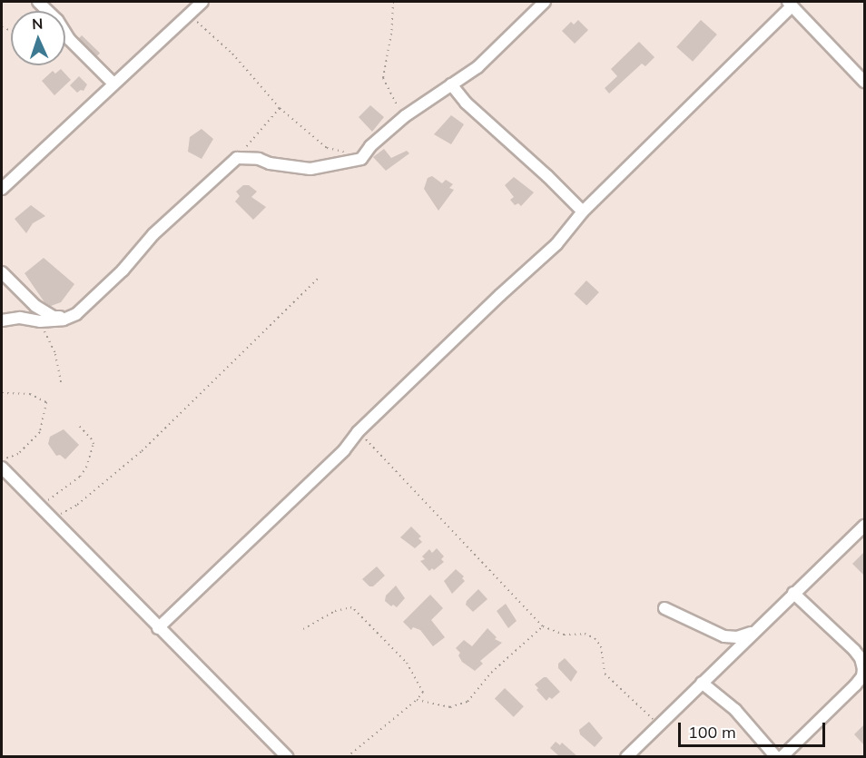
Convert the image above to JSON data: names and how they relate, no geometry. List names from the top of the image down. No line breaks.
{"scale_bar":"100 m","north":"top"}
